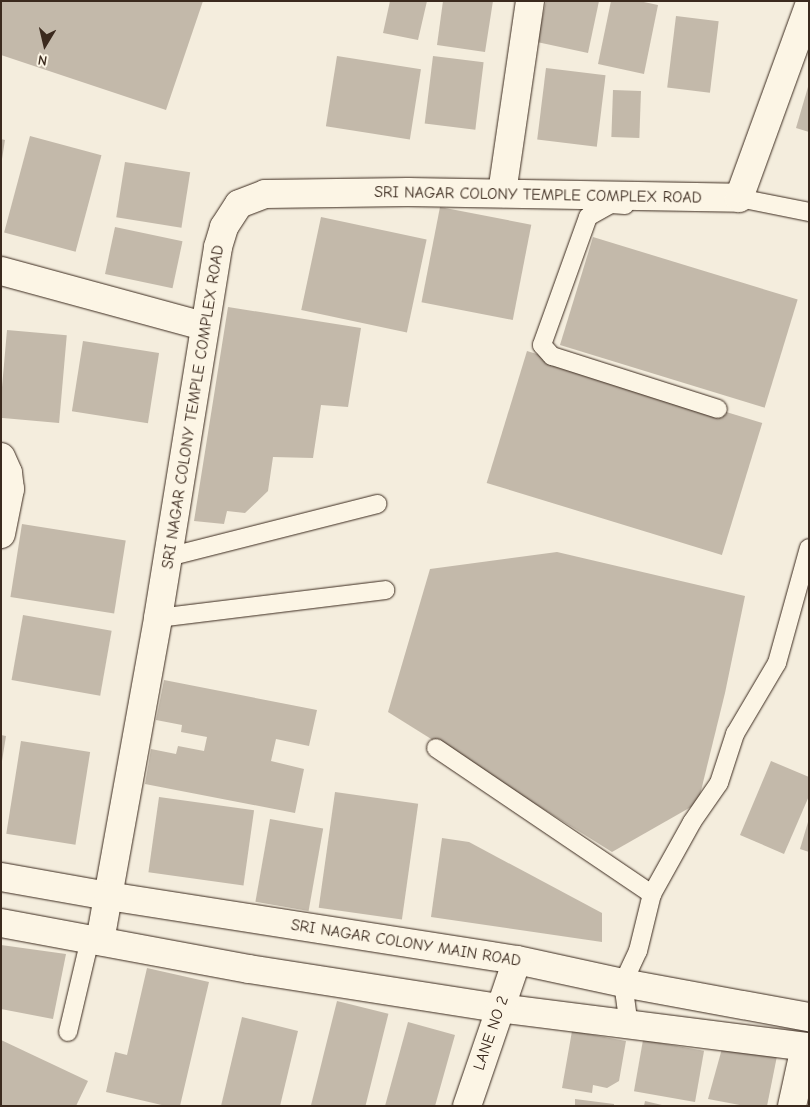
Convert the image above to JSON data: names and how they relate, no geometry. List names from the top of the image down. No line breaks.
{"streets":{"street":["SRI NAGAR COLONY TEMPLE COMPLEX ROAD","SRI NAGAR COLONY MAIN ROAD","LANE NO 2"]},"crossings":[["SRI NAGAR COLONY TEMPLE COMPLEX ROAD","SRI NAGAR COLONY MAIN ROAD"],["SRI NAGAR COLONY MAIN ROAD","LANE NO 2"]],"north":"bottom"}
